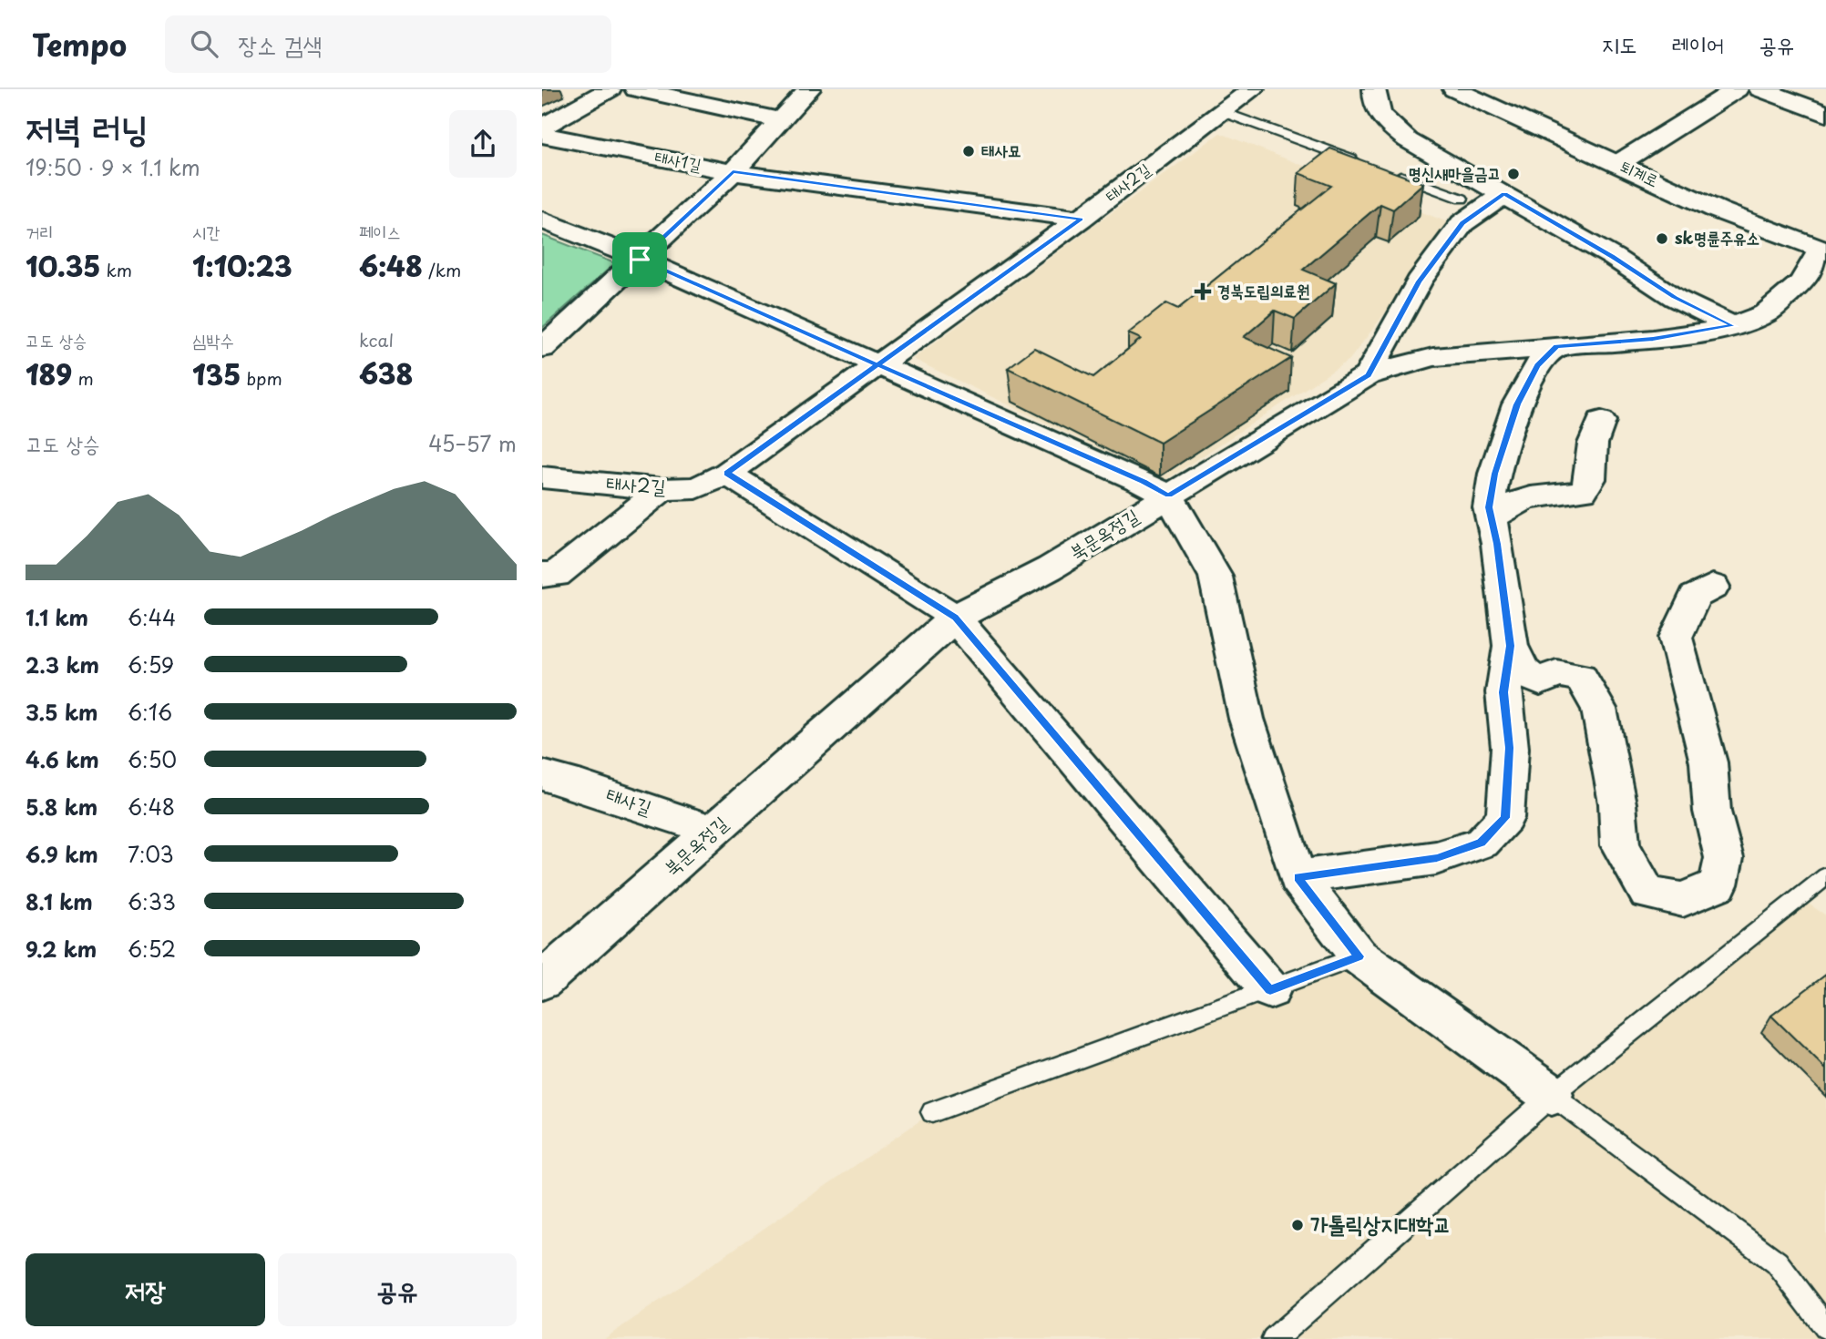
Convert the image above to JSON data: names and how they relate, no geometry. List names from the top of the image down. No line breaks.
{"streets":{"street":["태사1길","퇴계로","태사2길","북문옥정길","태사길"]},"crossings":[["태사1길","태사2길"],["퇴계로","북문옥정길"],["북문옥정길","태사길"]],"places":{"other":["태사묘","명신새마을금고","sk명륜주유소","가톨릭상지대학교"],"health":["경북도립의료원"]},"page":{"header":"Tempo","search":"장소 검색","nav":["지도","레이어","공유"],"heading":["저녁 러닝","19:50 · 9 × 1.1 km"],"stats":[["거리","10.35 km"],["시간","1:10:23"],["페이스","6:48 /km"],["고도 상승","189 m"],["심박수","135 bpm"],["kcal","638"]],"chart":["고도 상승","45–57 m"],"list":[{"name":"1.1 km","note":"6:44"},{"name":"2.3 km","note":"6:59"},{"name":"3.5 km","note":"6:16"},{"name":"4.6 km","note":"6:50"},{"name":"5.8 km","note":"6:48"},{"name":"6.9 km","note":"7:03"},{"name":"8.1 km","note":"6:33"},{"name":"9.2 km","note":"6:52"}],"buttons":["저장","공유"]}}
